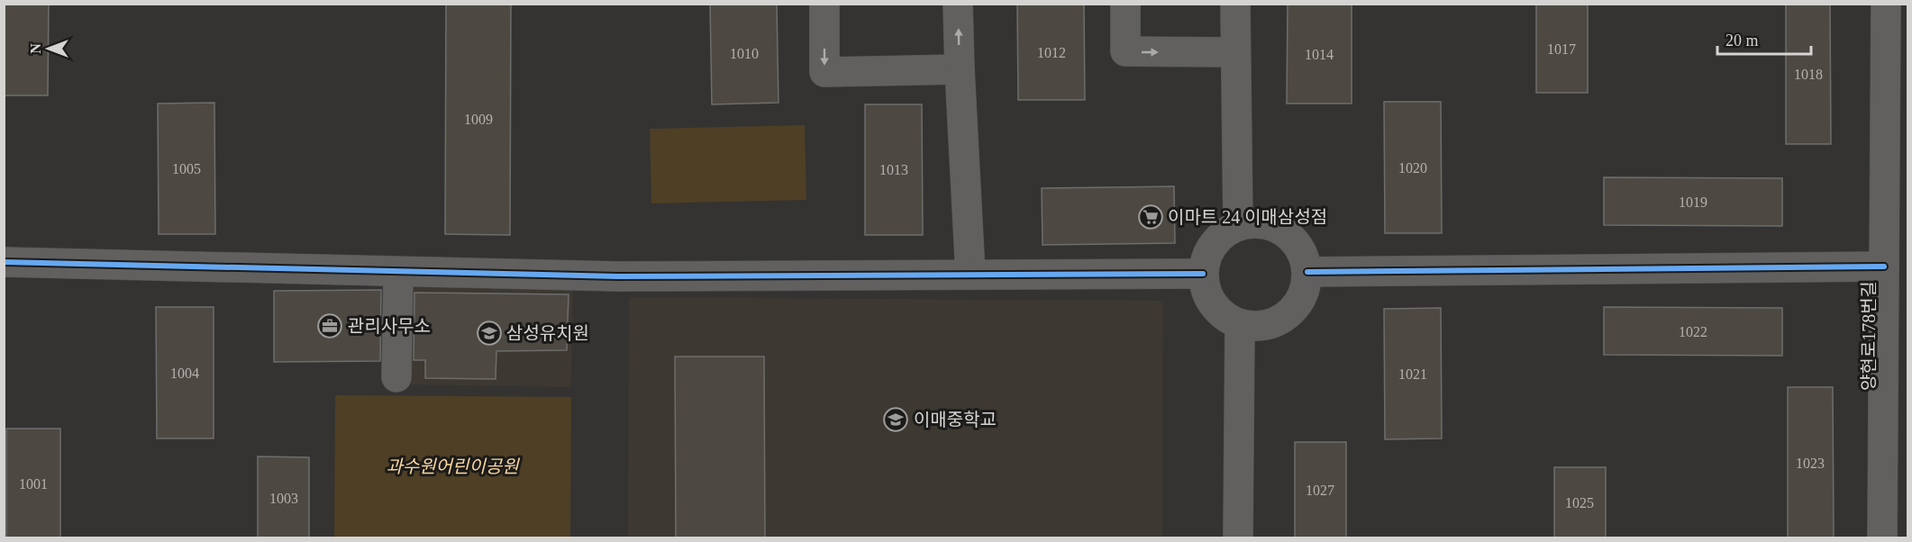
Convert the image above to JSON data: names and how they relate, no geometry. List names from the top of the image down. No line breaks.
{"streets":{"street":["양현로178번길"]},"parks":["과수원어린이공원"],"places":{"supermarket":["이마트 24 이매삼성점"],"office":["관리사무소"],"school or university":["삼성유치원","이매중학교"]},"house_numbers":["1017","1012","1010","1014","1018","1009","1020","1005","1013","1019","1022","1004","1021","1023","1001","1027","1003","1025"],"scale_bar":"20 m","north":"left"}
